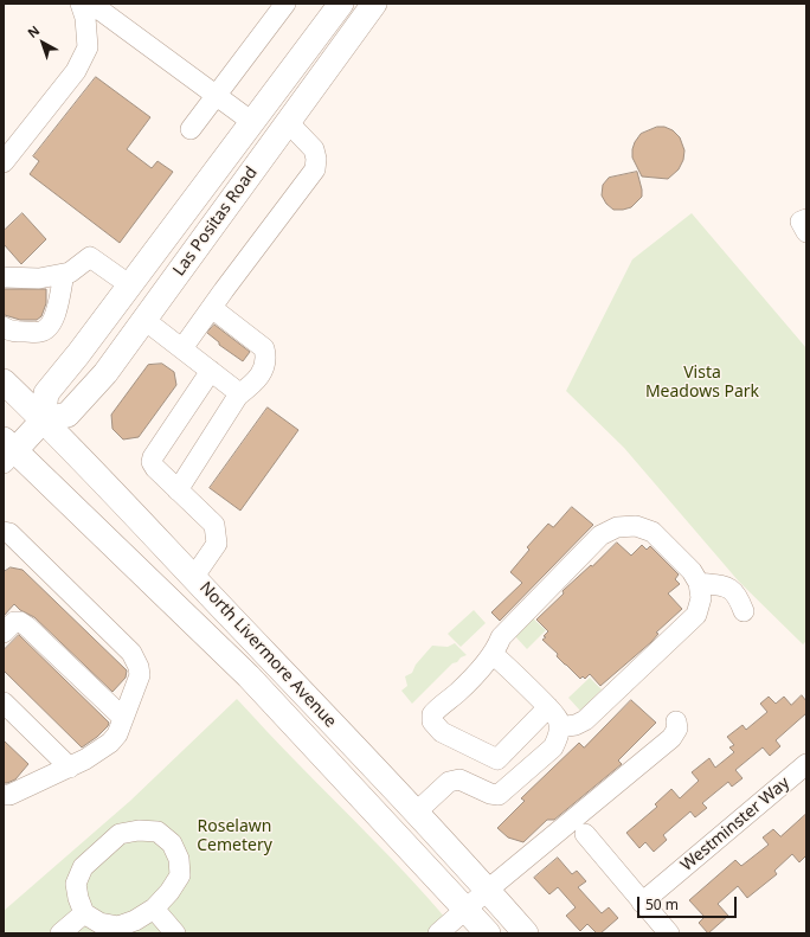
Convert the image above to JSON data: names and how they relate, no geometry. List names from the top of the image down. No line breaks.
{"streets":{"main road":["Las Positas Road","North Livermore Avenue"],"street":["Westminster Way"]},"crossings":[["Las Positas Road","North Livermore Avenue"]],"parks":["Vista Meadows Park","Roselawn Cemetery"],"scale_bar":"50 m","north":"top left"}
